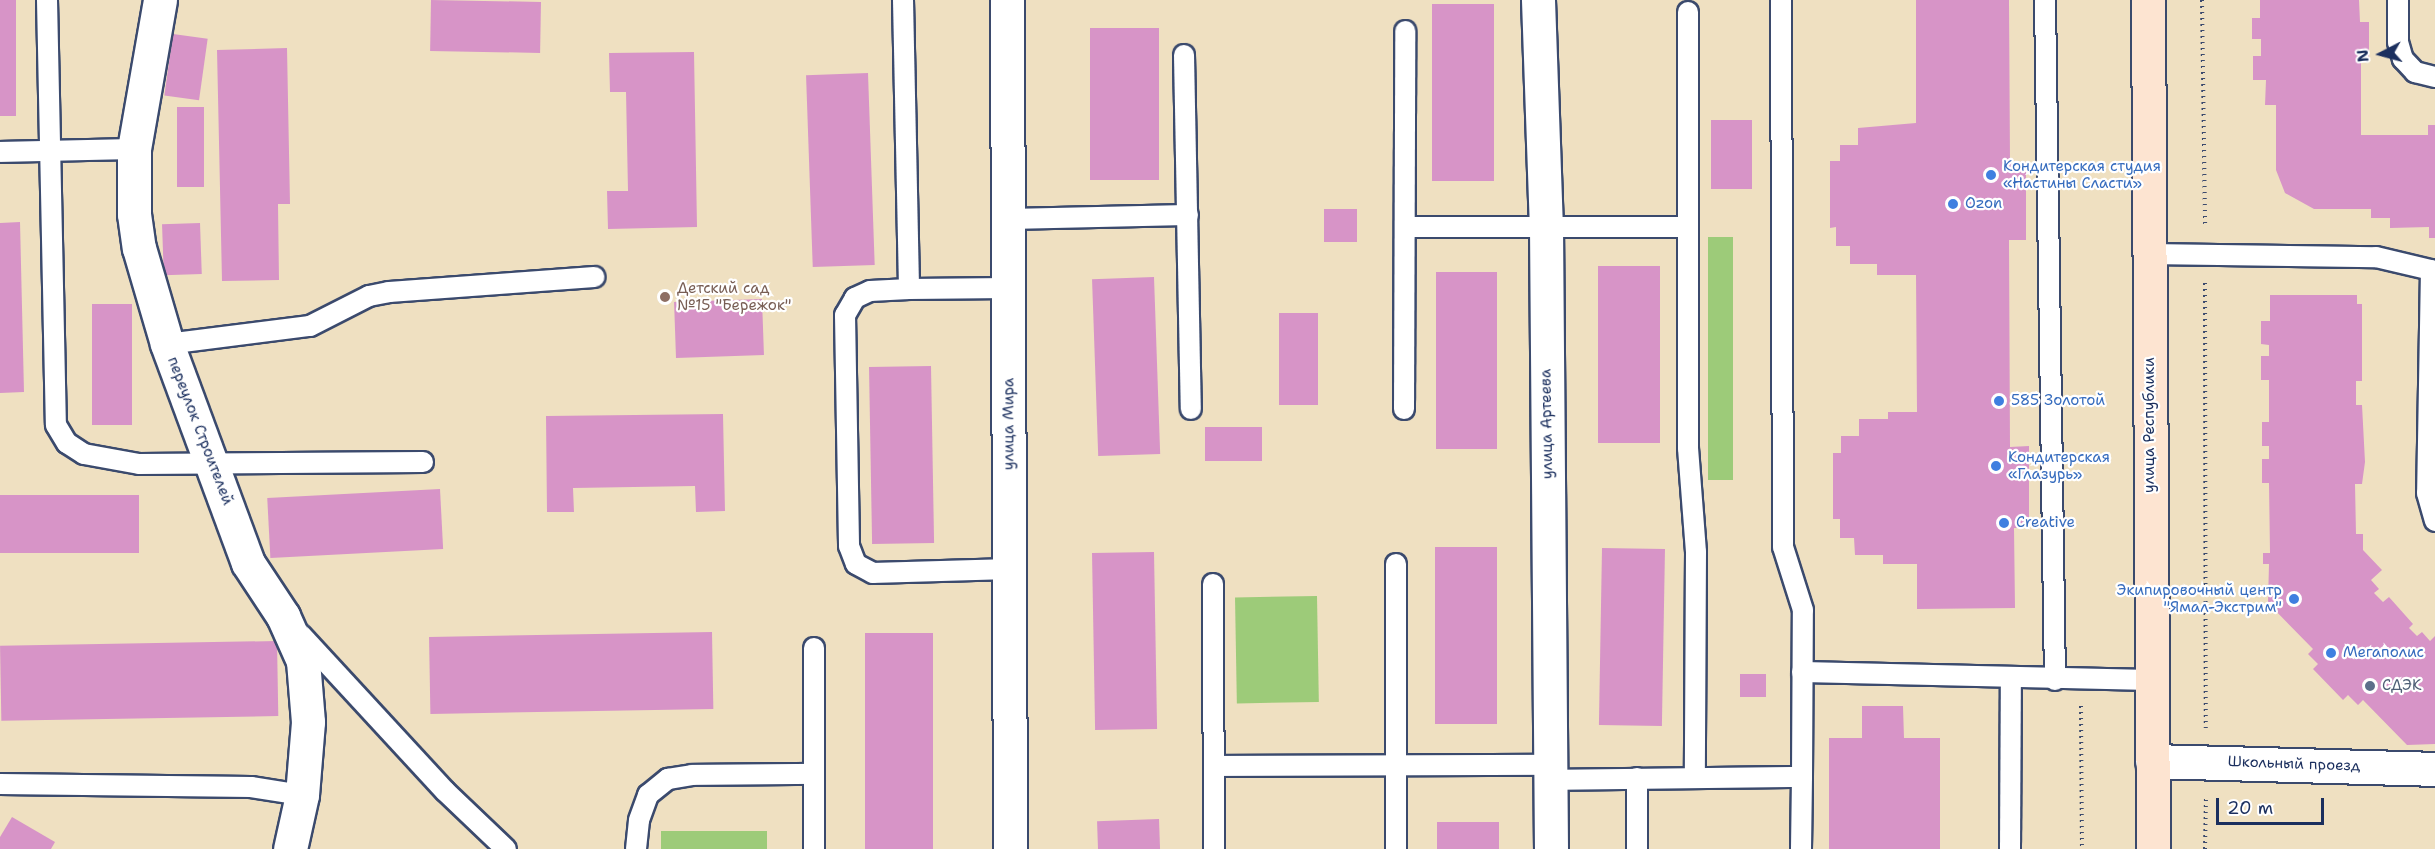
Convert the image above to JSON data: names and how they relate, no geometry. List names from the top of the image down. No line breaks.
{"streets":{"main road":["улица Республики"],"street":["улица Мира","улица Артеева","переулок Строителей","Школьный проезд"]},"crossings":[["улица Республики","Школьный проезд"]],"places":["Кондитерская студия «Настины Сласти»","Ozon","Детский сад №15 \"Бережок\"","585 Золотой","Кондитерская «Глазурь»","Creative","Экипировочный центр \"Ямал-Экстрим\"","Мегаполис","СДЭК"],"scale_bar":"20 m","north":"left"}
